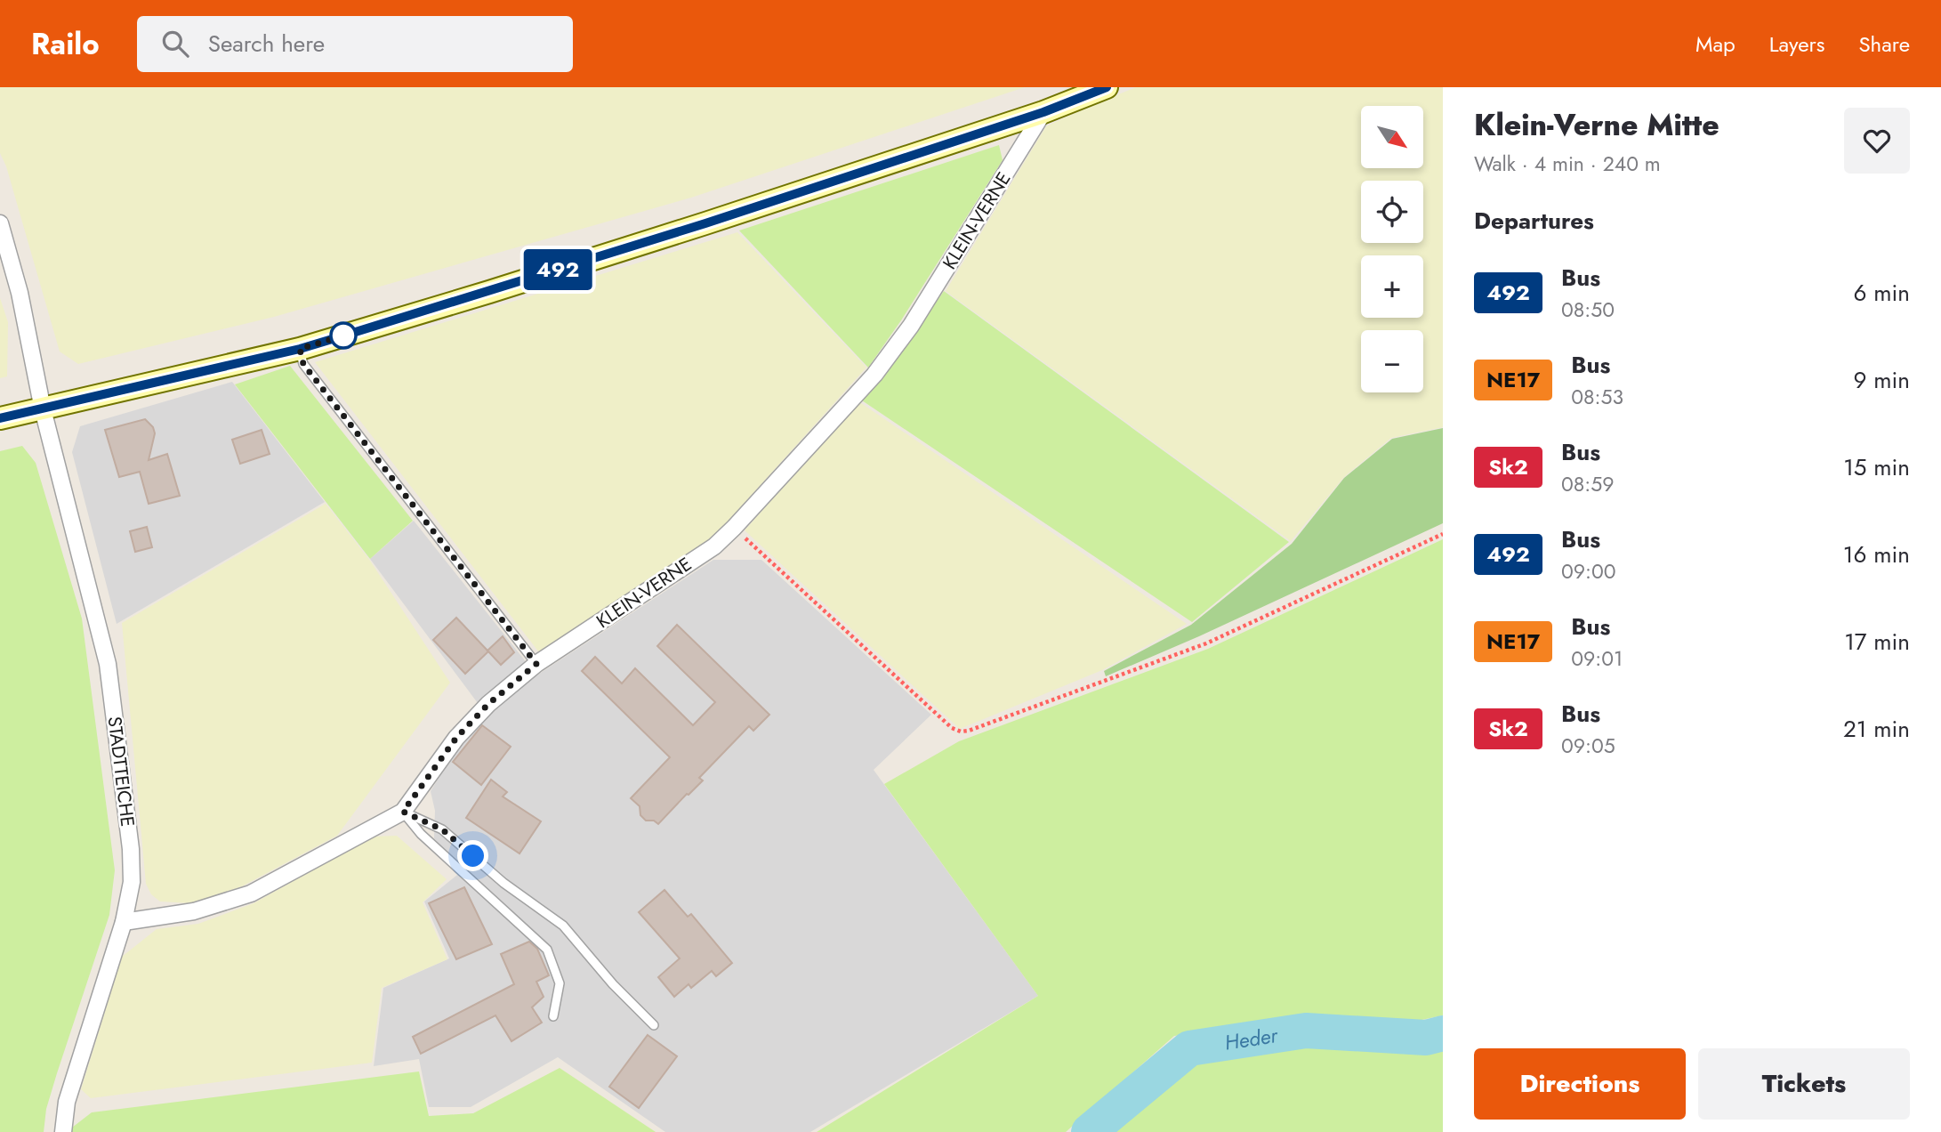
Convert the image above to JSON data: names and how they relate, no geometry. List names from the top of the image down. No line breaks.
{"streets":{"street":["KLEIN-VERNE","STADTTEICHE"]},"crossings":[["KLEIN-VERNE","STADTTEICHE"]],"water":["Heder"],"lines":["bus line 492"],"north":"bottom right","page":{"header":"Railo","search":"Search here","nav":["Map","Layers","Share"],"on_map":"492","heading":[["Klein-Verne Mitte","Walk · 4 min · 240 m"],"Departures"],"map_buttons":["+","−"],"list":[{"mark":"492","name":"Bus","note":"08:50","value":"6 min"},{"mark":"NE17","name":"Bus","note":"08:53","value":"9 min"},{"mark":"Sk2","name":"Bus","note":"08:59","value":"15 min"},{"mark":"492","name":"Bus","note":"09:00","value":"16 min"},{"mark":"NE17","name":"Bus","note":"09:01","value":"17 min"},{"mark":"Sk2","name":"Bus","note":"09:05","value":"21 min"}],"buttons":["Directions","Tickets"]}}
